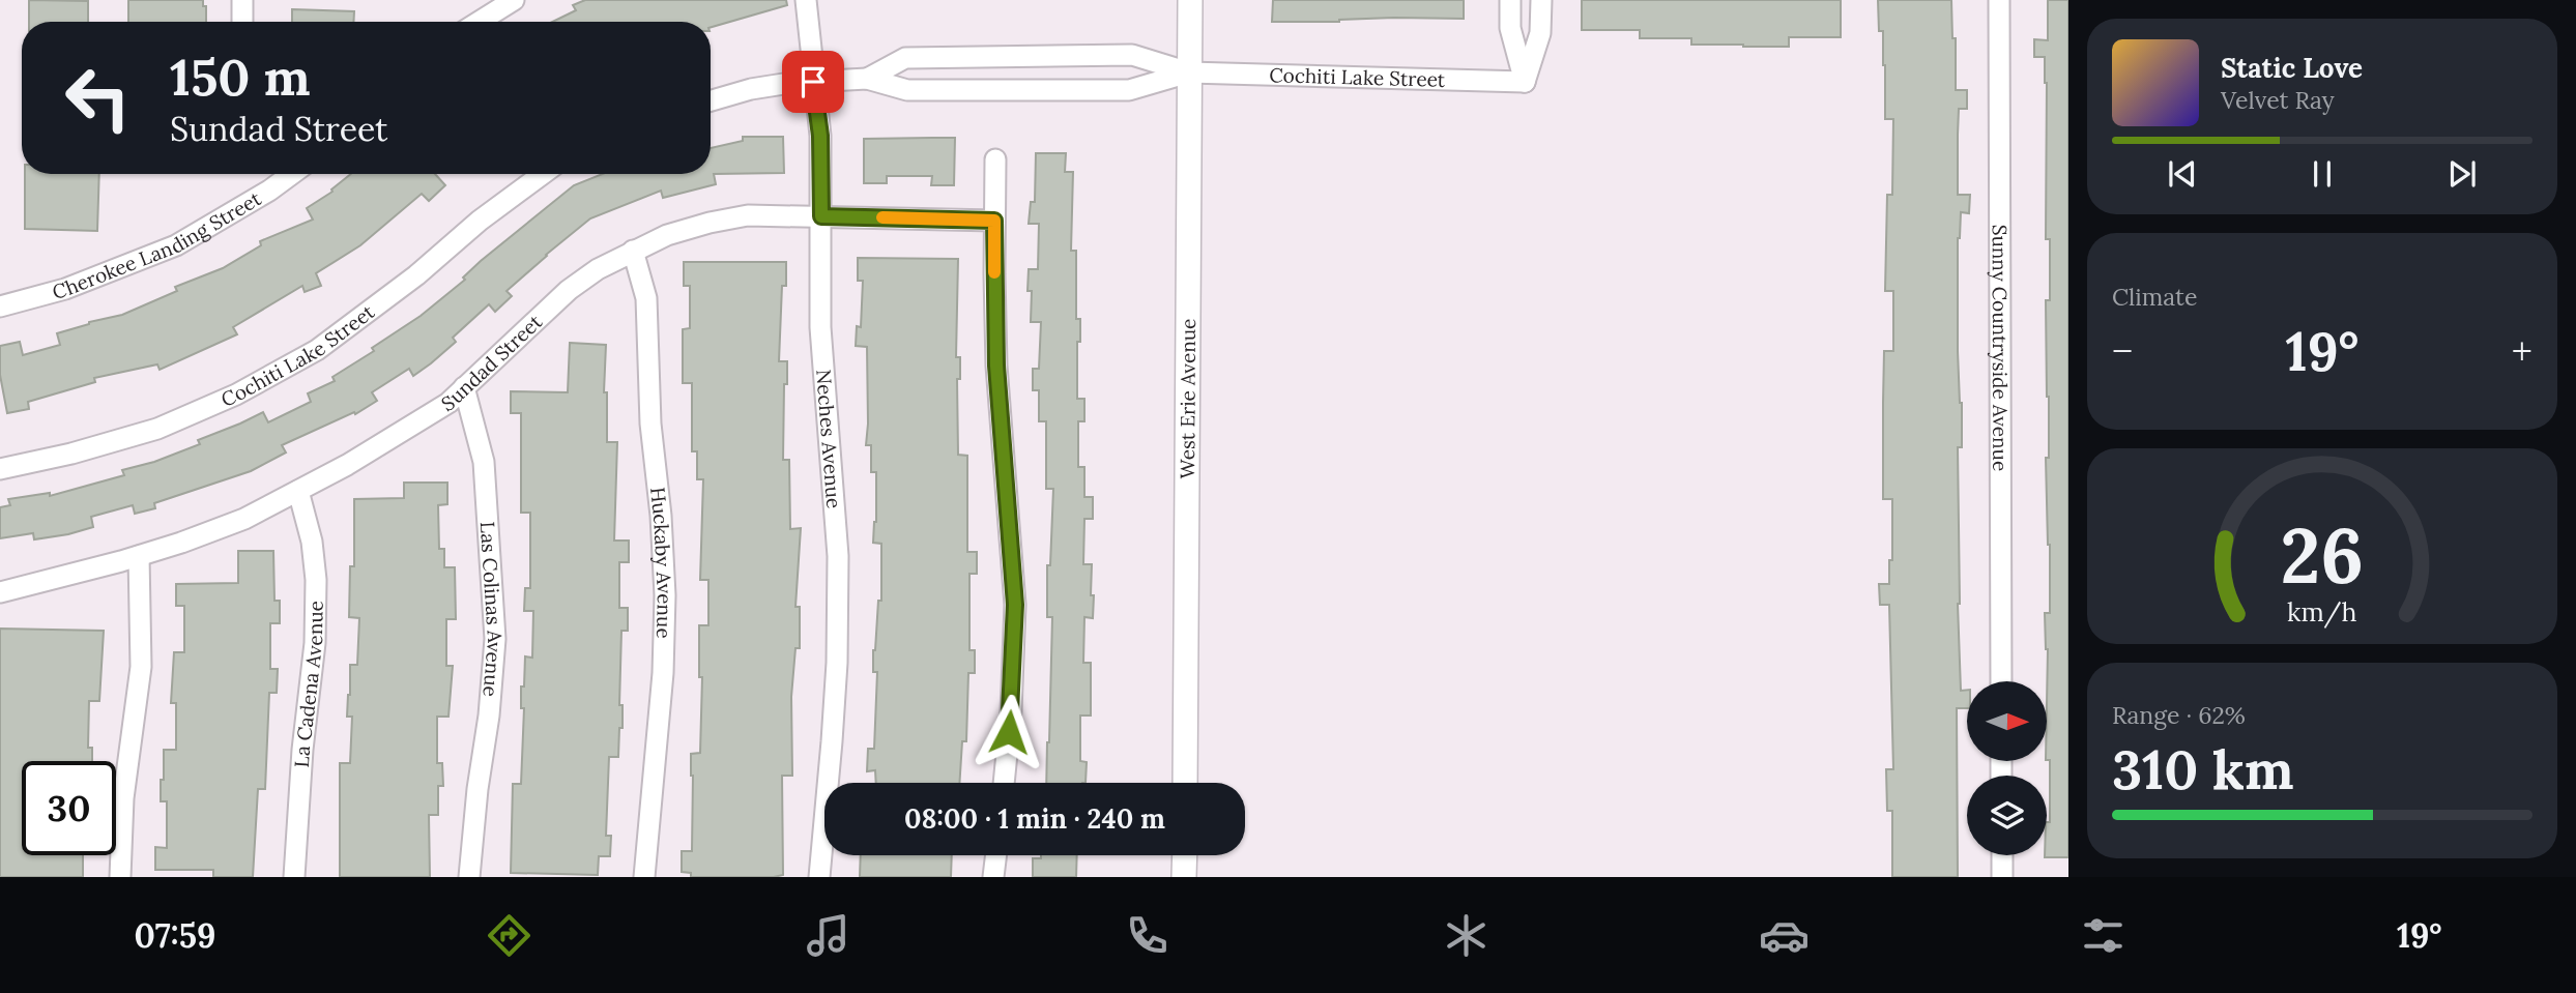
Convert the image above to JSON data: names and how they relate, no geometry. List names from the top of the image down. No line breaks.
{"streets":{"street":["Cochiti Lake Street","Cherokee Landing Street","Sunny Countryside Avenue","Sundad Street","West Erie Avenue","Neches Avenue","Huckaby Avenue","Las Colinas Avenue","La Cadena Avenue"]},"crossings":[["Cochiti Lake Street","West Erie Avenue"],["Cochiti Lake Street","Neches Avenue"],["Sundad Street","Neches Avenue"],["Sundad Street","Huckaby Avenue"],["Sundad Street","Las Colinas Avenue"],["Sundad Street","La Cadena Avenue"]],"north":"right","page":{"turn":["150 m","Sundad Street"],"song":["Static Love","Velvet Ray"],"tile":["Climate",["Range · 62%","310 km"]],"heat":["−","19°","+"],"limit":"30","trip":"08:00 · 1 min · 240 m","tabs":["07:59","19°"],"gauge":["26","km/h"]}}
